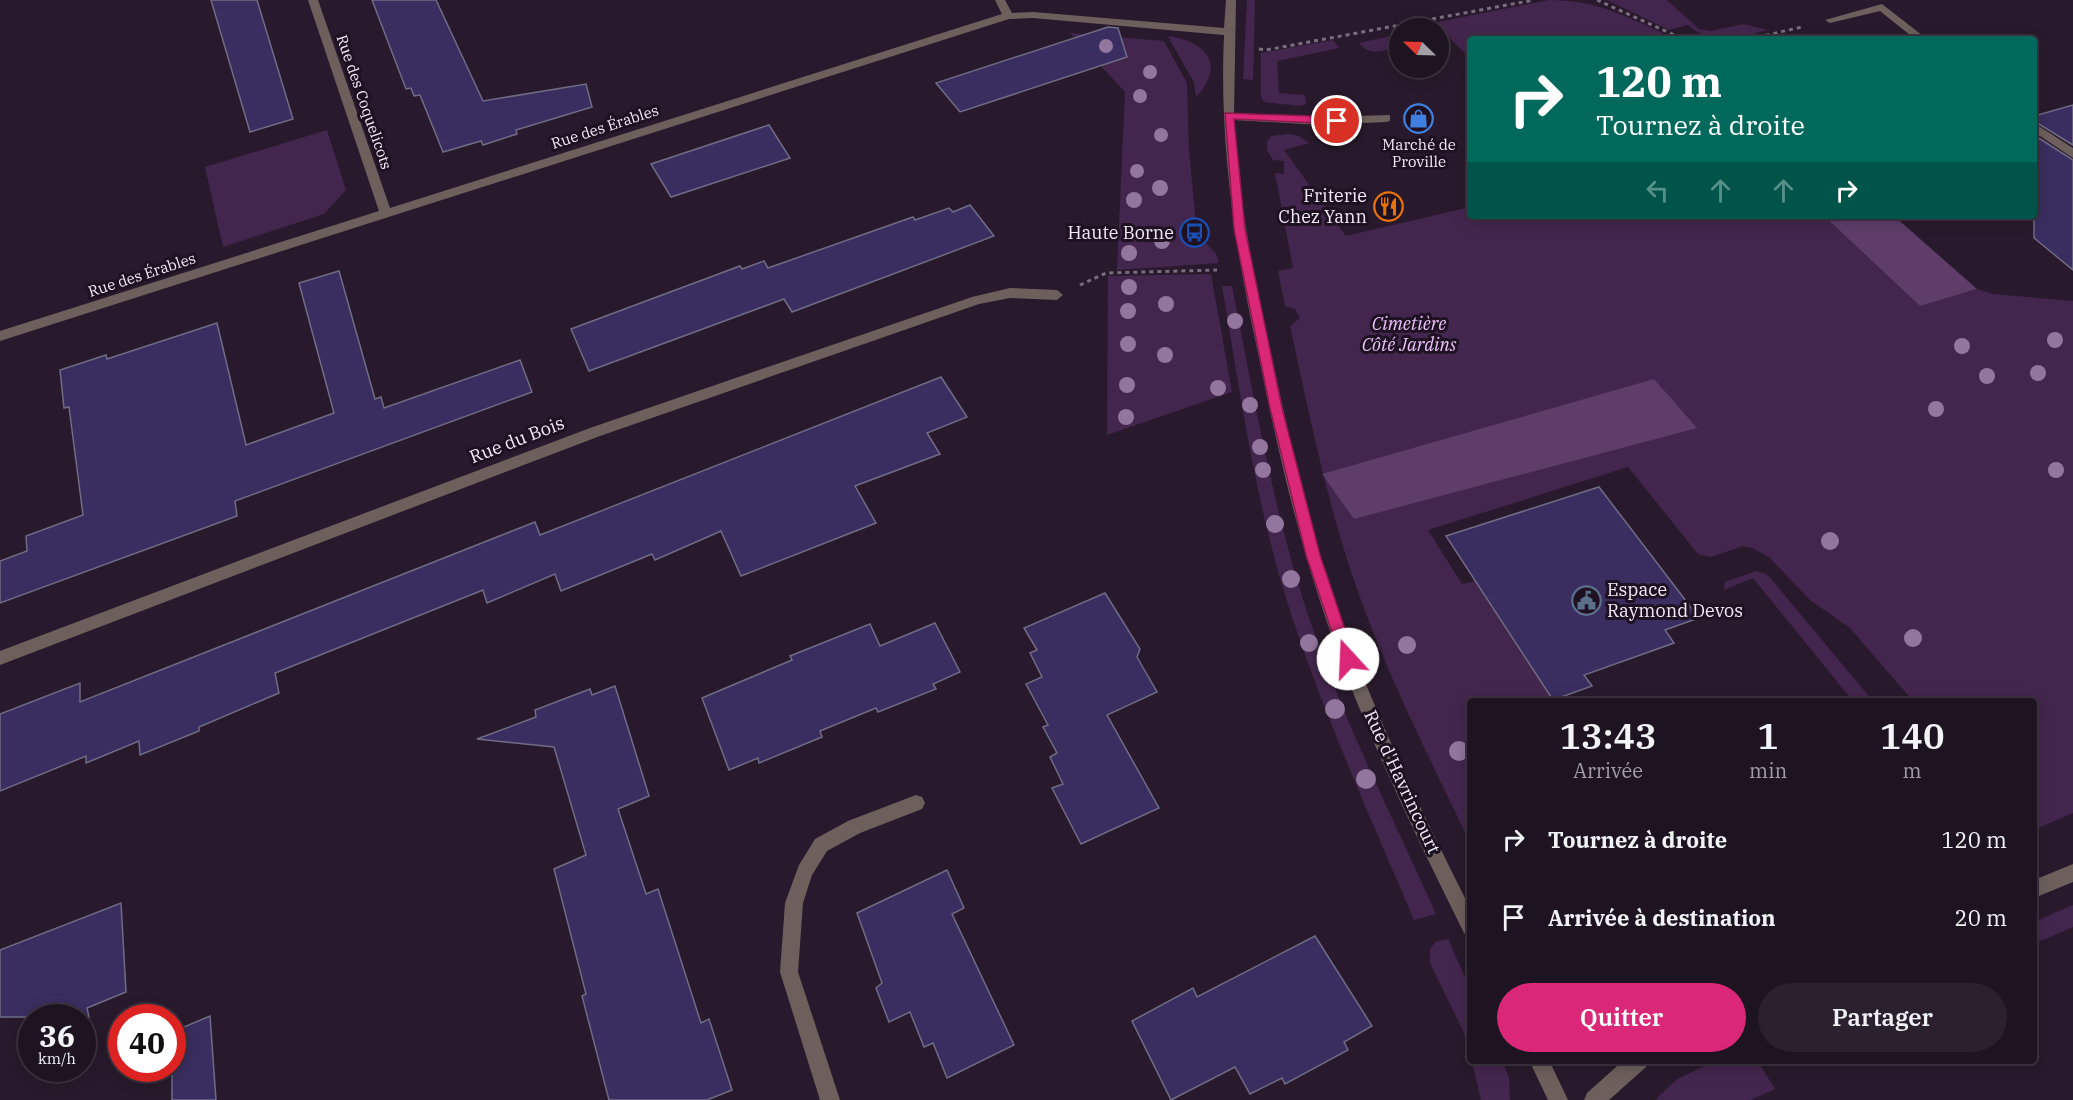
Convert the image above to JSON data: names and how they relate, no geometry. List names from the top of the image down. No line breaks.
{"streets":{"street":["Rue des Coquelicots","Rue des Érables","Rue du Bois","Rue d'Havrincourt"]},"crossings":[["Rue des Coquelicots","Rue des Érables"],["Rue des Érables","Rue d'Havrincourt"]],"parks":["Cimetière Côté Jardins"],"places":{"shop":["Marché de Proville"],"restaurant":["Friterie Chez Yann"],"bus stop":["Haute Borne"],"public building":["Espace Raymond Devos"]},"north":"top left","page":{"turn":["120 m","Tournez à droite"],"eta":["13:43","Arrivée","1","min","140","m"],"list":[{"name":"Tournez à droite","value":"120 m"},{"name":"Arrivée à destination","value":"20 m"}],"buttons":["Quitter","Partager"],"speed":"36 km/h","limit":"40"}}
